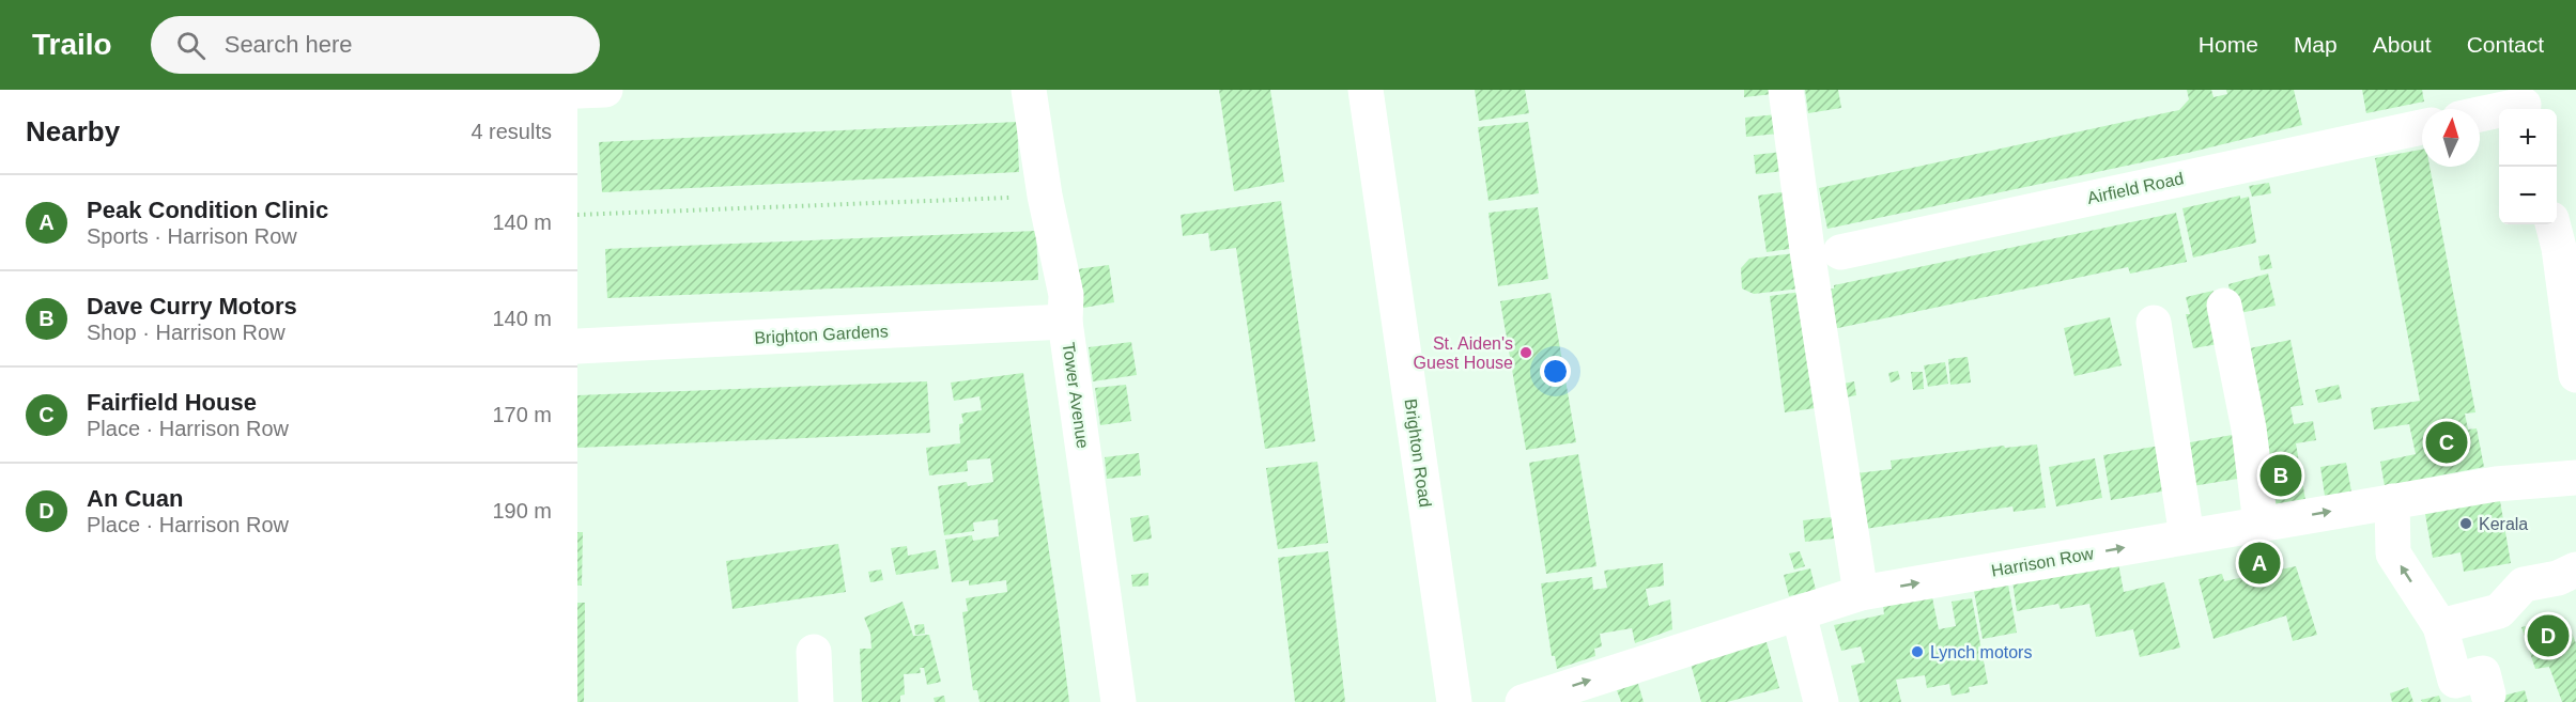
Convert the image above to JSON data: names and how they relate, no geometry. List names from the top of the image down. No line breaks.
{"streets":{"street":["Airfield Road","Brighton Gardens","Tower Avenue","Brighton Road","Harrison Row"]},"crossings":[["Brighton Gardens","Tower Avenue"]],"one_way":["Harrison Row"],"places":["St. Aiden's Guest House","Kerala","Lynch motors"],"north":"top","page":{"header":"Trailo","search":"Search here","nav":["Home","Map","About","Contact"],"heading":["Nearby","4 results"],"map_buttons":["+","−"],"list":[{"mark":"A","name":"Peak Condition Clinic","note":"Sports · Harrison Row","value":"140 m"},{"mark":"B","name":"Dave Curry Motors","note":"Shop · Harrison Row","value":"140 m"},{"mark":"C","name":"Fairfield House","note":"Place · Harrison Row","value":"170 m"},{"mark":"D","name":"An Cuan","note":"Place · Harrison Row","value":"190 m"}],"pins":["C","B","A","D"]}}
